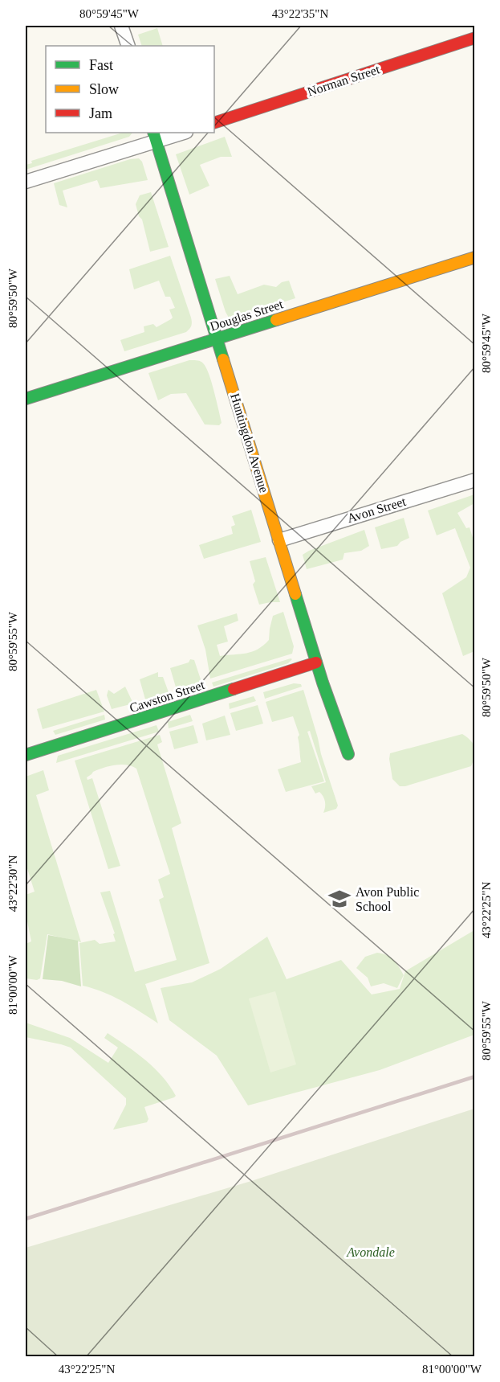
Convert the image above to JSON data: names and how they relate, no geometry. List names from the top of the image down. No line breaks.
{"streets":{"street":["Norman Street","Douglas Street","Huntingdon Avenue","Avon Street","Cawston Street"]},"crossings":[["Douglas Street","Huntingdon Avenue"],["Huntingdon Avenue","Avon Street"],["Huntingdon Avenue","Cawston Street"]],"parks":["Avondale"],"places":{"school or university":["Avon Public School"]},"legend":["Fast","Slow","Jam"],"coordinates":["80°59'45\"W","43°22'35\"N","80°59'50\"W","80°59'55\"W","43°22'30\"N","43°22'25\"N","81°00'00\"W"]}
